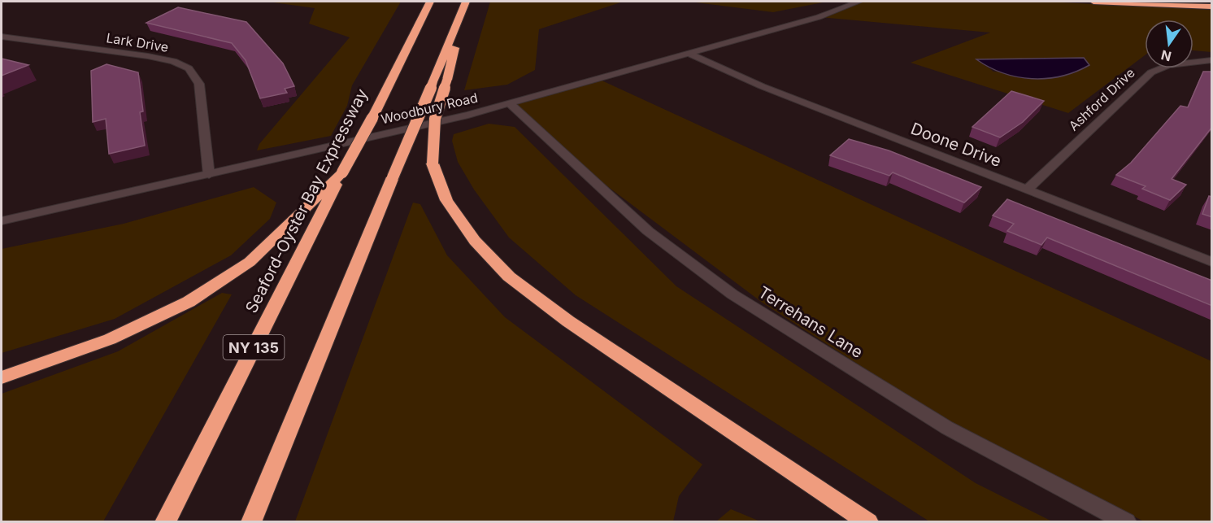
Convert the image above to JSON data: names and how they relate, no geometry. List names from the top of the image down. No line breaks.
{"streets":{"highway":["Seaford-Oyster Bay Expressway","NY 135"],"main road":["Lark Drive","Ashford Drive","Woodbury Road","Doone Drive","Terrehans Lane"]},"crossings":[["Lark Drive","Woodbury Road"],["Ashford Drive","Doone Drive"],["Woodbury Road","Doone Drive"],["Woodbury Road","Terrehans Lane"]],"north":"bottom"}
